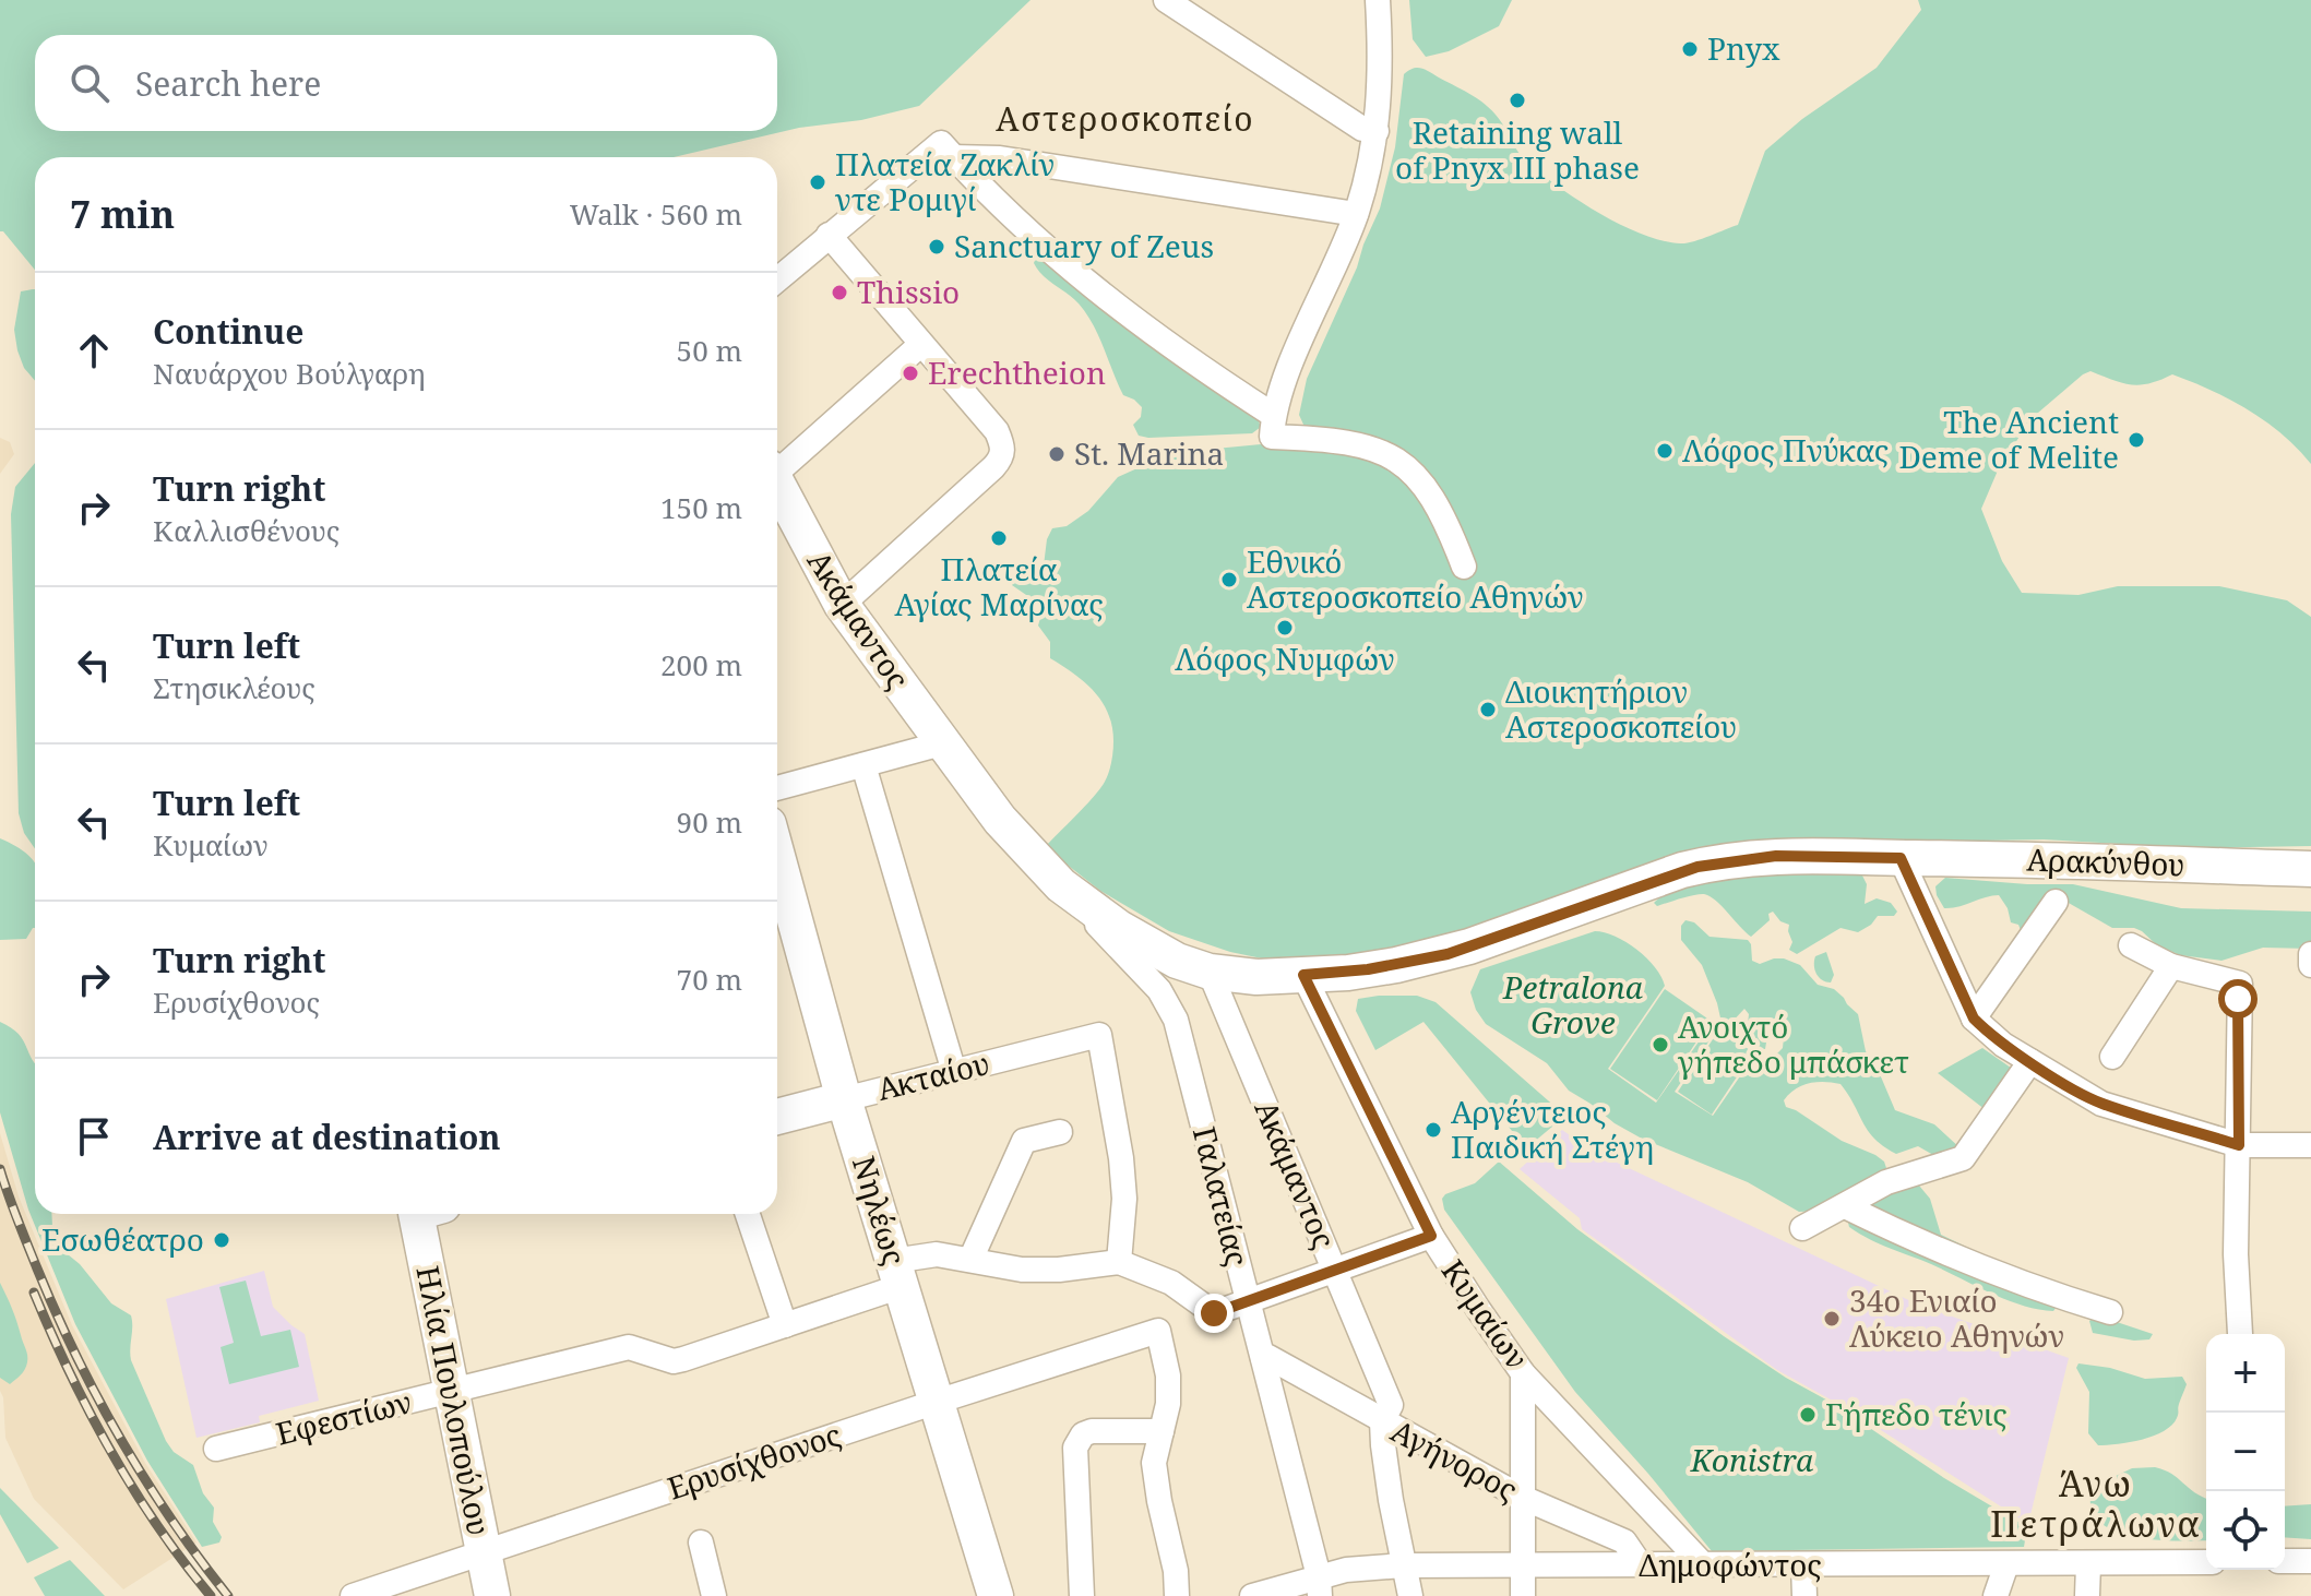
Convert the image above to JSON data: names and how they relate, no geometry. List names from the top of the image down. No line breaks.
{"streets":{"street":["Ακάμαντος","Αρακύνθου","Ακταίου","Γαλατείας","Νηλέως","Κυμαίων","Ηλία Πουλοπούλου","Εφεστίων","Αγήνορος","Ερυσίχθονος","Δημοφώντος"]},"crossings":[["Ακάμαντος","Αρακύνθου"],["Ακάμαντος","Γαλατείας"],["Ακάμαντος","Αγήνορος"],["Ακάμαντος","Δημοφώντος"],["Αρακύνθου","Κυμαίων"],["Ακταίου","Νηλέως"],["Γαλατείας","Αγήνορος"],["Γαλατείας","Δημοφώντος"],["Νηλέως","Ερυσίχθονος"],["Κυμαίων","Δημοφώντος"],["Ηλία Πουλοπούλου","Εφεστίων"],["Ηλία Πουλοπούλου","Ερυσίχθονος"],["Αγήνορος","Δημοφώντος"]],"districts":["Αστεροσκοπείο","Άνω Πετράλωνα"],"parks":["Petralona Grove","Konistra"],"places":["Pnyx","Retaining wall of Pnyx III phase","Πλατεία Ζακλίν ντε Ρομιγί","Sanctuary of Zeus","Thissio","Erechtheion","The Ancient Deme of Melite","Λόφος Πνύκας","St. Marina","Πλατεία Αγίας Μαρίνας","Εθνικό Αστεροσκοπείο Αθηνών","Λόφος Νυμφών","Διοικητήριον Αστεροσκοπείου","Ανοιχτό γήπεδο μπάσκετ","Αργέντειος Παιδική Στέγη","Εσωθέατρο","34ο Ενιαίο Λύκειο Αθηνών","Γήπεδο τένις"],"page":{"search":"Search here","heading":["7 min","Walk · 560 m"],"list":[["Continue","Ναυάρχου Βούλγαρη","50 m"],["Turn right","Καλλισθένους","150 m"],["Turn left","Στησικλέους","200 m"],["Turn left","Κυμαίων","90 m"],["Turn right","Ερυσίχθονος","70 m"],"Arrive at destination"],"map_buttons":["+","−"]}}
